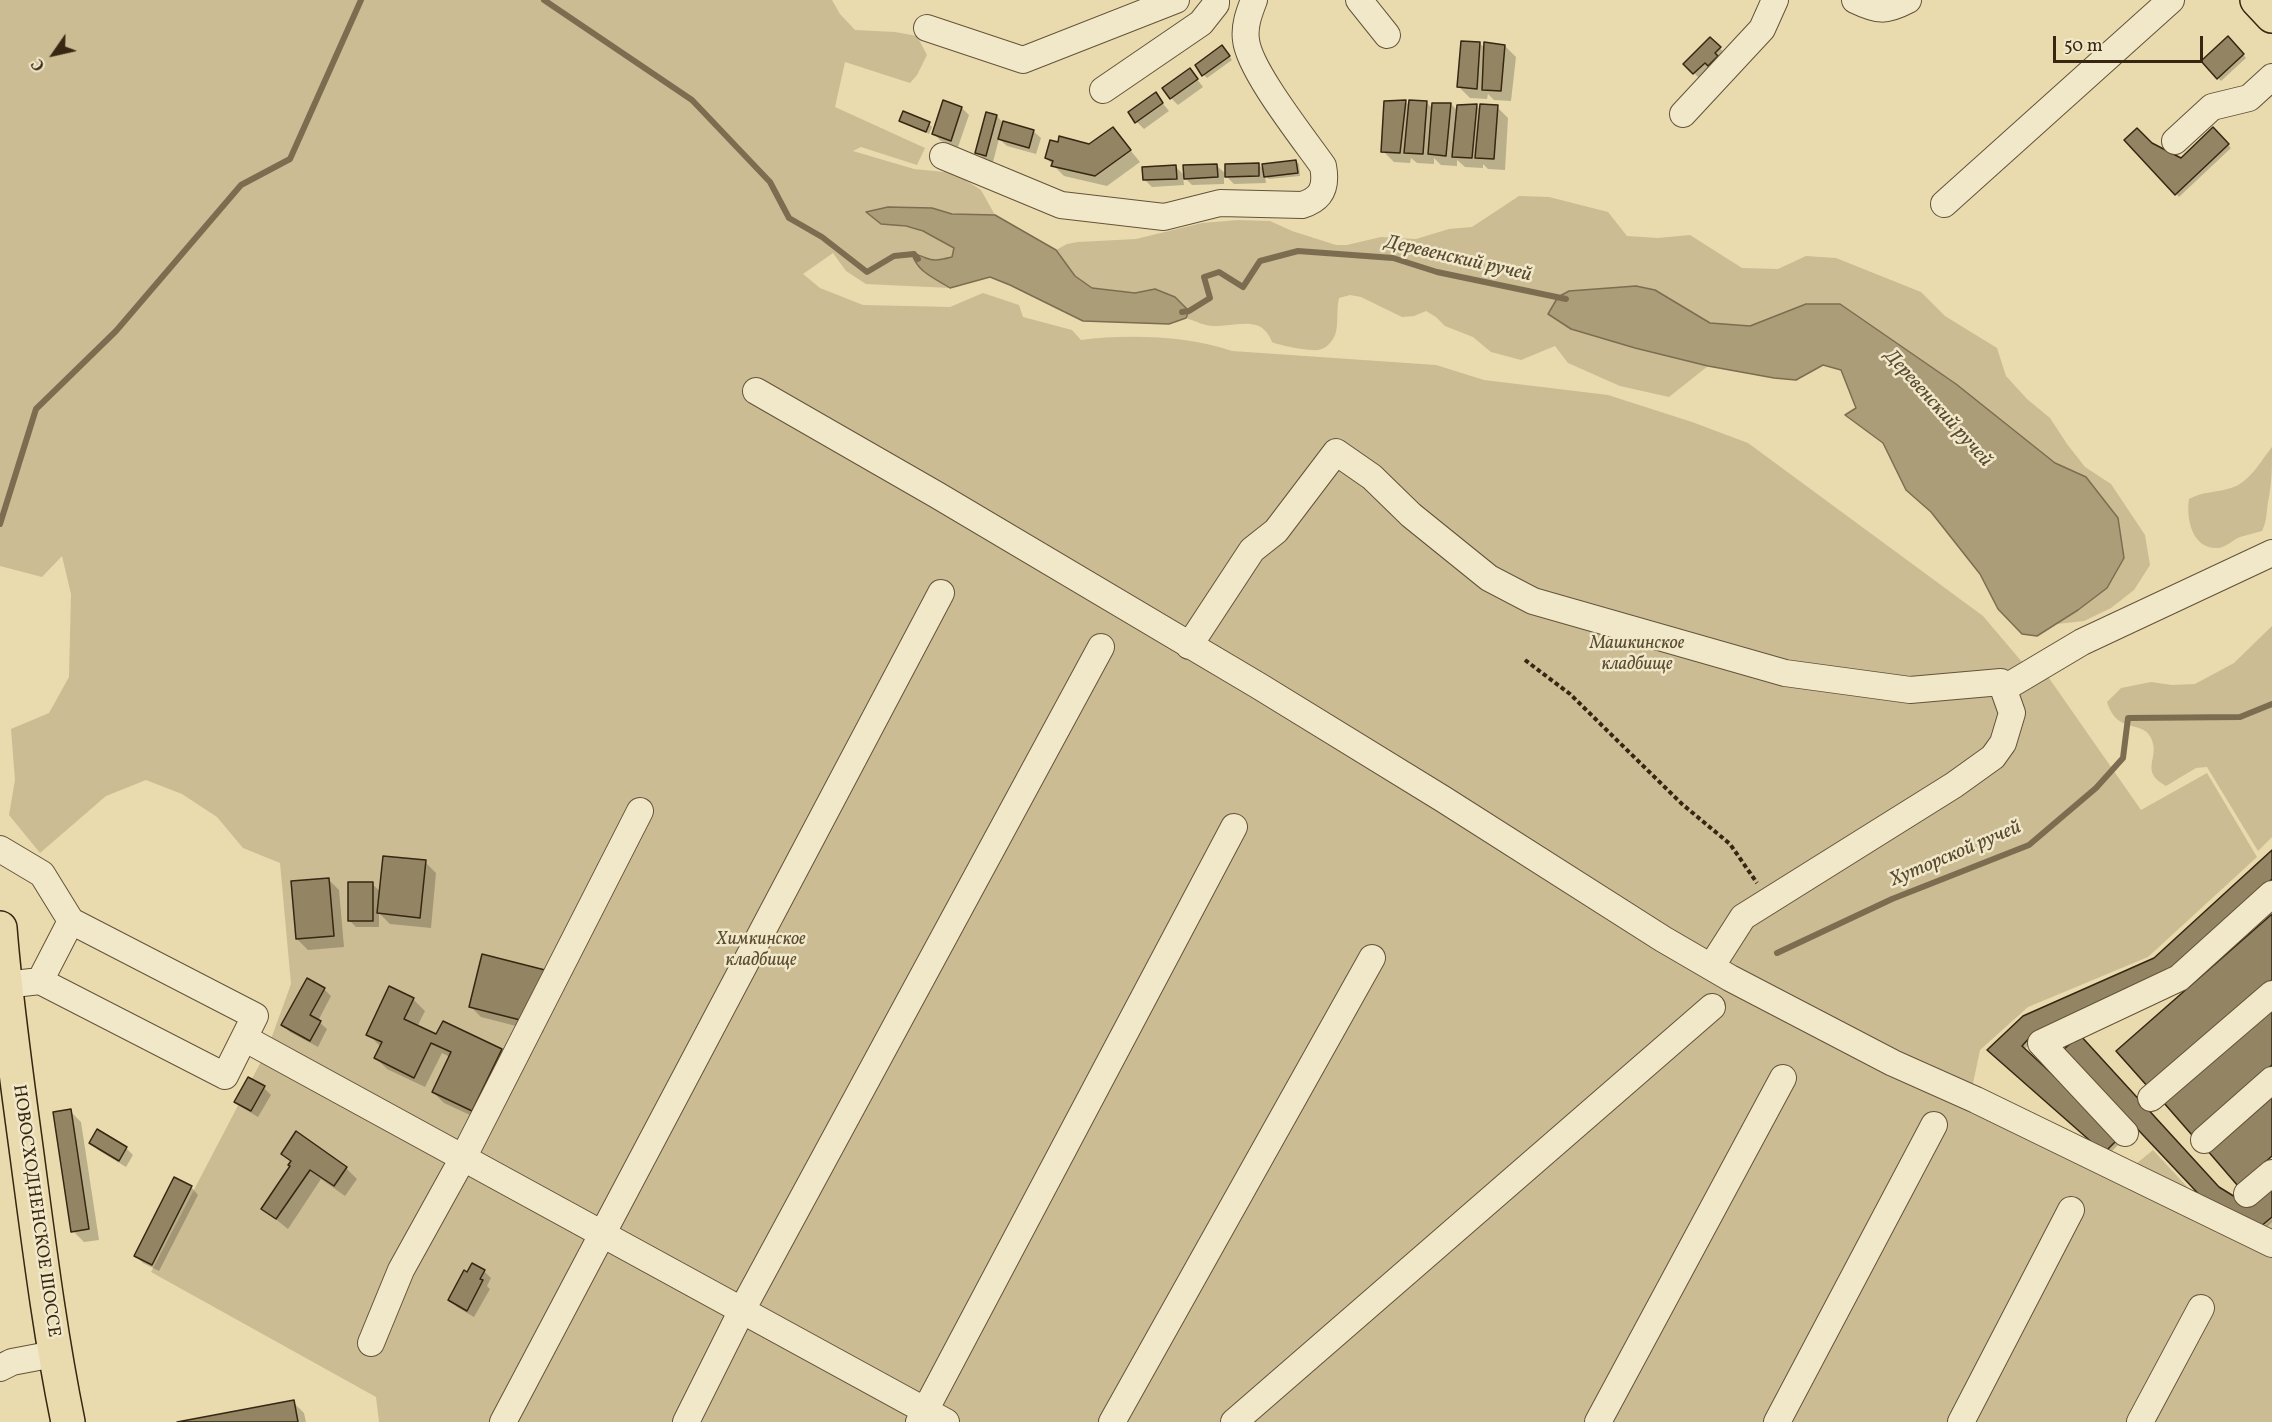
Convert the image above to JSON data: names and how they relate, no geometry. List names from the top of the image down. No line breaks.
{"streets":{"main road":["НОВОСХОДНЕНСКОЕ ШОССЕ"]},"water":["Деревенский ручей","Хуторской ручей"],"parks":["Машкинское кладбище","Химкинское кладбище"],"scale_bar":"50 m","north":"bottom left"}
